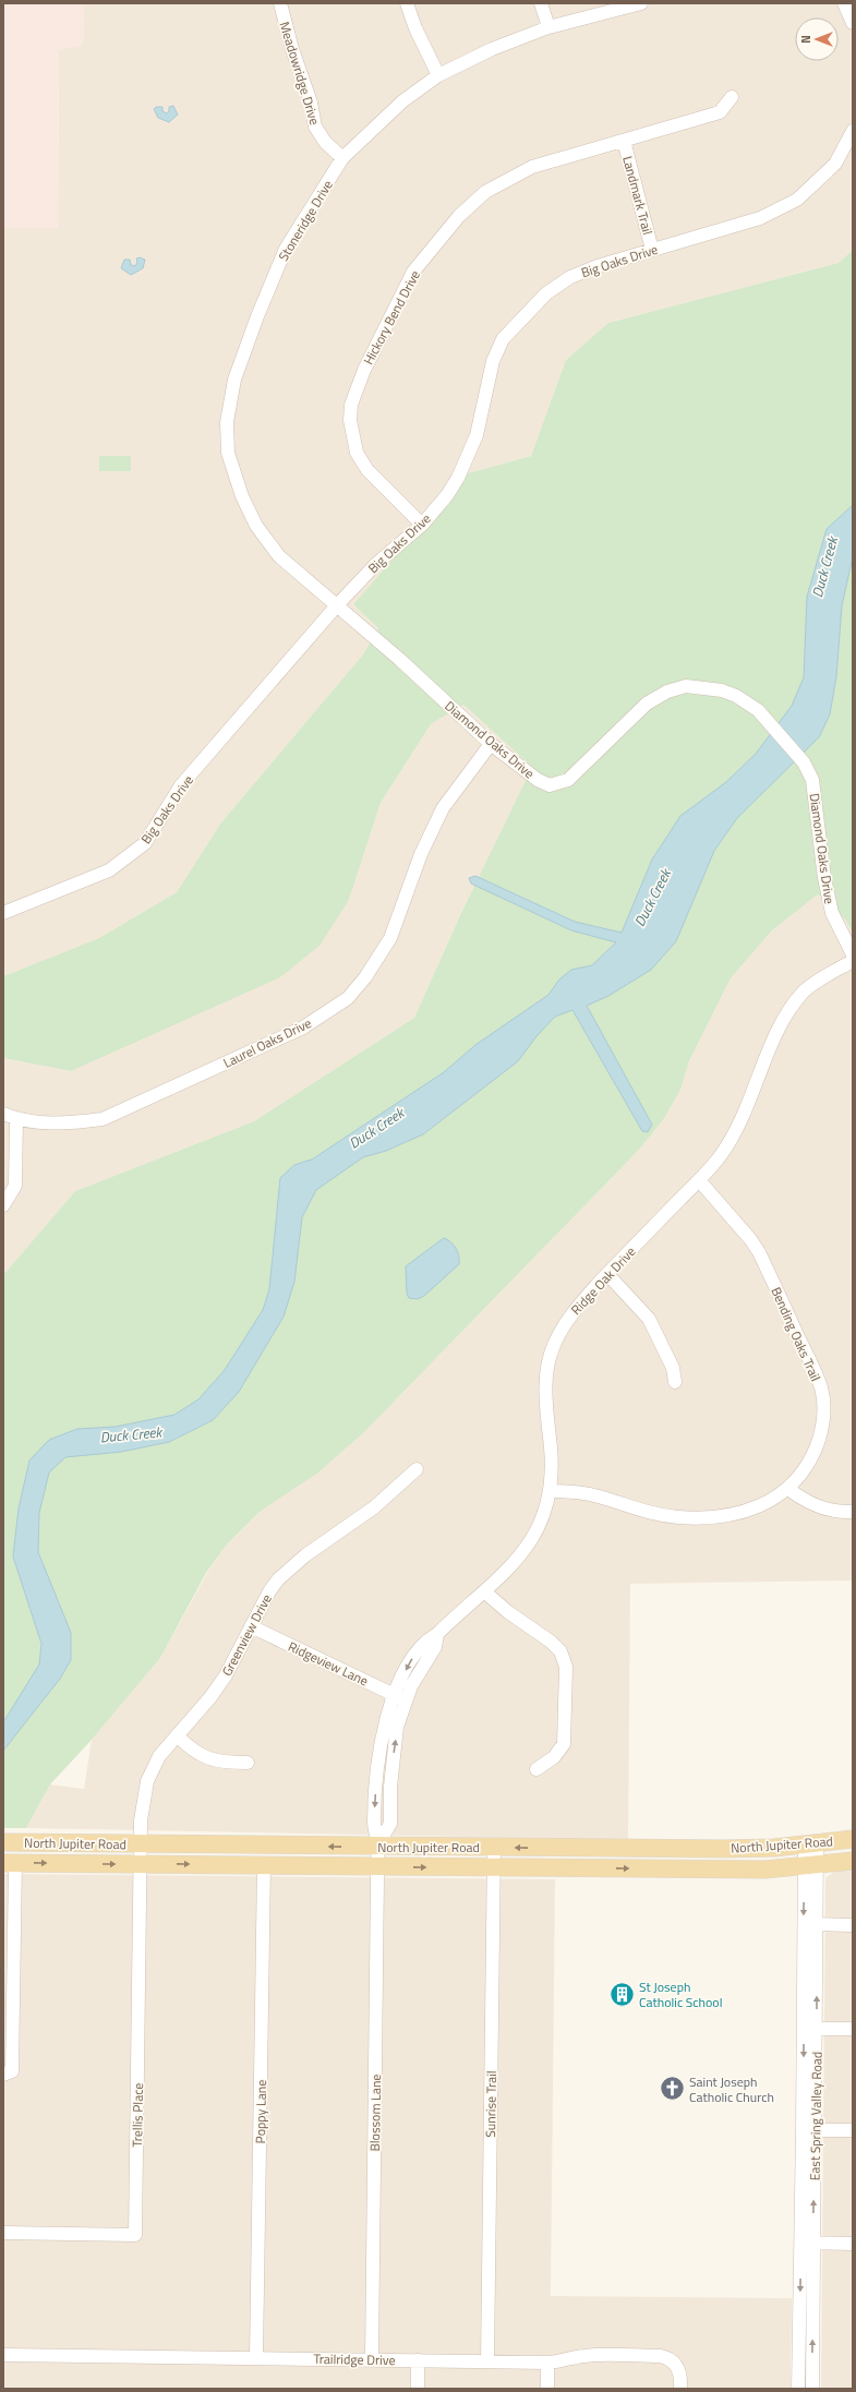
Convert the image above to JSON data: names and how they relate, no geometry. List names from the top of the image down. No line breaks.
{"streets":{"main road":["North Jupiter Road"],"street":["Meadowridge Drive","Landmark Trail","Stoneridge Drive","Big Oaks Drive","Hickory Bend Drive","Diamond Oaks Drive","Laurel Oaks Drive","Ridge Oak Drive","Bending Oaks Trail","Greenview Drive","Ridgeview Lane","Sunrise Trail","Poppy Lane","Blossom Lane","Trellis Place","East Spring Valley Road","Trailridge Drive"]},"crossings":[["Meadowridge Drive","Stoneridge Drive"],["Landmark Trail","Big Oaks Drive"],["Landmark Trail","Hickory Bend Drive"],["Stoneridge Drive","Big Oaks Drive"],["Stoneridge Drive","Diamond Oaks Drive"],["Big Oaks Drive","Hickory Bend Drive"],["Big Oaks Drive","Diamond Oaks Drive"],["Diamond Oaks Drive","Laurel Oaks Drive"],["Ridge Oak Drive","Bending Oaks Trail"],["Ridge Oak Drive","Ridgeview Lane"],["Ridge Oak Drive","North Jupiter Road"],["Ridge Oak Drive","Blossom Lane"],["Greenview Drive","Ridgeview Lane"],["Greenview Drive","North Jupiter Road"],["Greenview Drive","Trellis Place"],["North Jupiter Road","Sunrise Trail"],["North Jupiter Road","Poppy Lane"],["North Jupiter Road","Blossom Lane"],["North Jupiter Road","Trellis Place"],["North Jupiter Road","East Spring Valley Road"],["Sunrise Trail","Trailridge Drive"],["Poppy Lane","Trailridge Drive"],["Blossom Lane","Trailridge Drive"]],"water":["Duck Creek"],"places":{"building":["St Joseph Catholic School"],"church":["Saint Joseph Catholic Church"]},"north":"left"}
